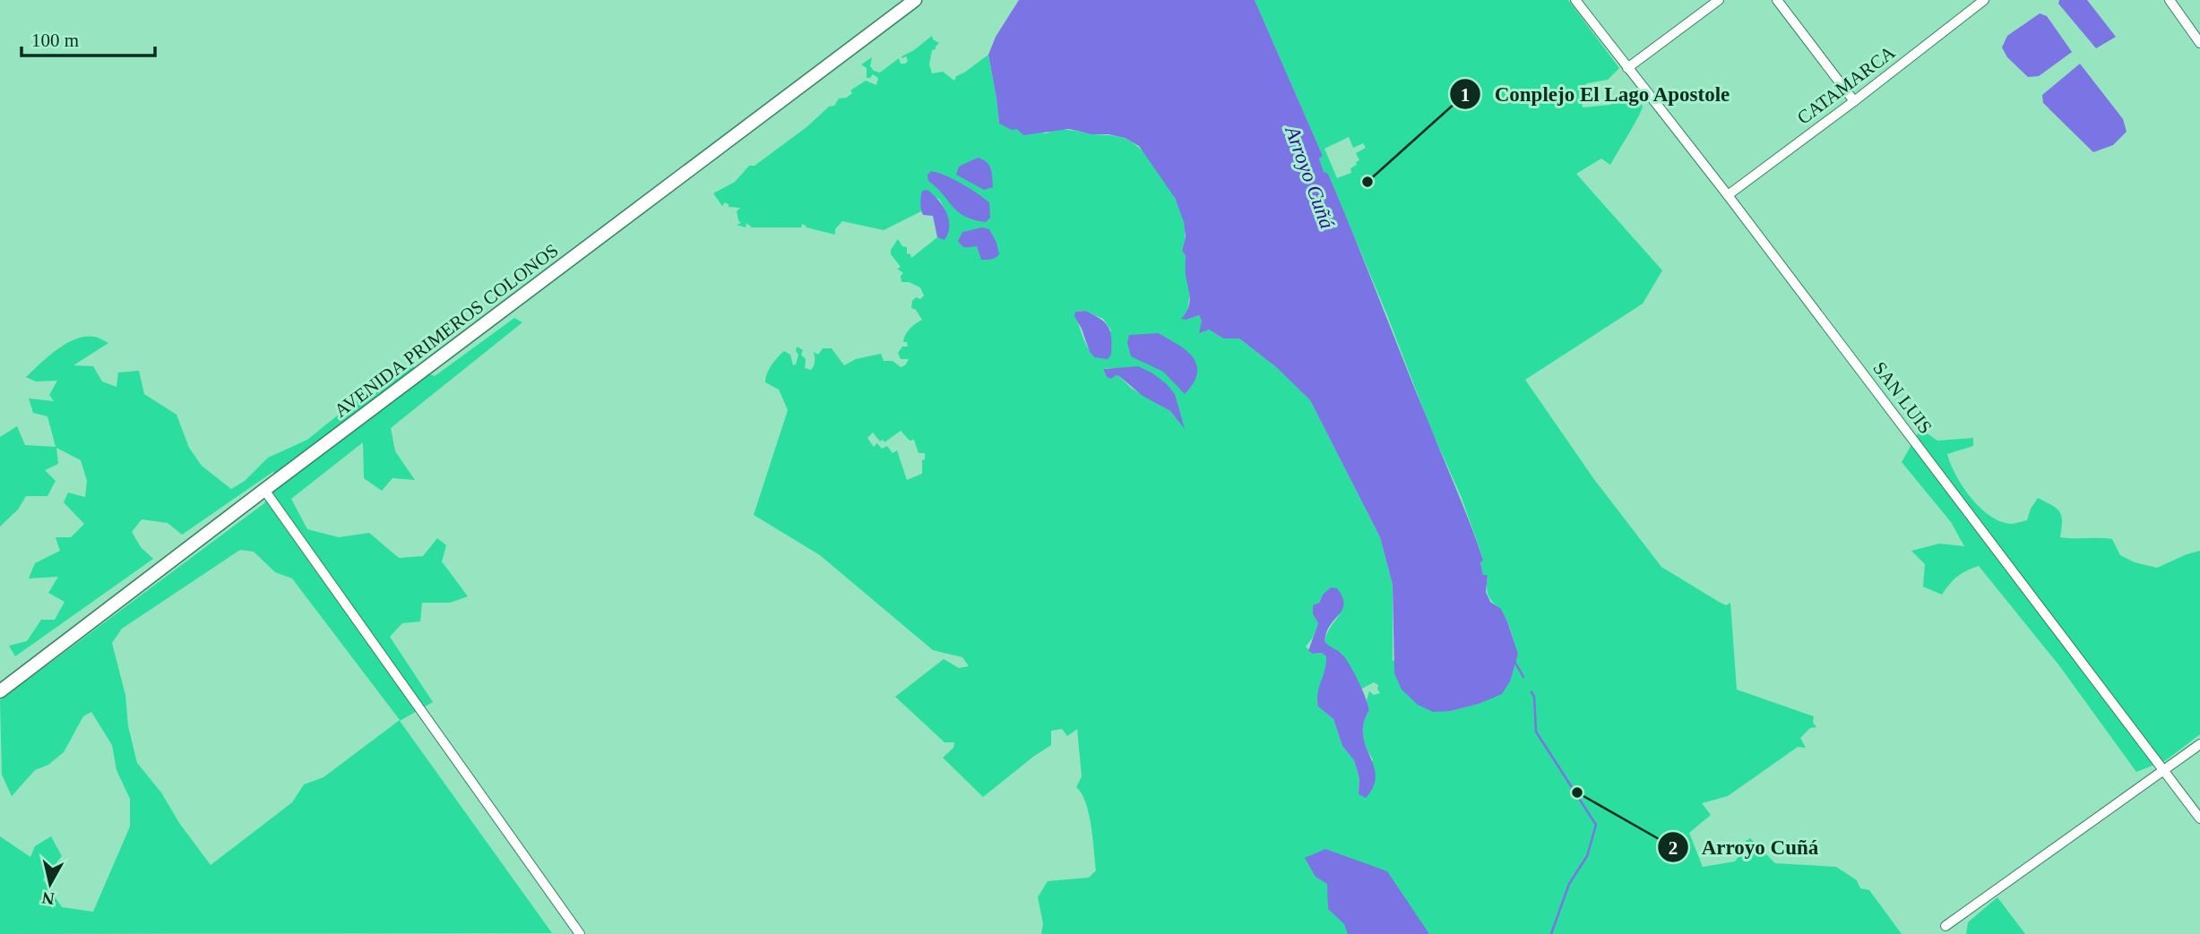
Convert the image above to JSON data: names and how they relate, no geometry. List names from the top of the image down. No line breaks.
{"streets":{"street":["CATAMARCA","AVENIDA PRIMEROS COLONOS","SAN LUIS"]},"crossings":[["CATAMARCA","SAN LUIS"]],"water":["Arroyo Cuñá"],"places":["Conplejo El Lago Apostole","Arroyo Cuñá"],"scale_bar":"100 m","north":"bottom"}
